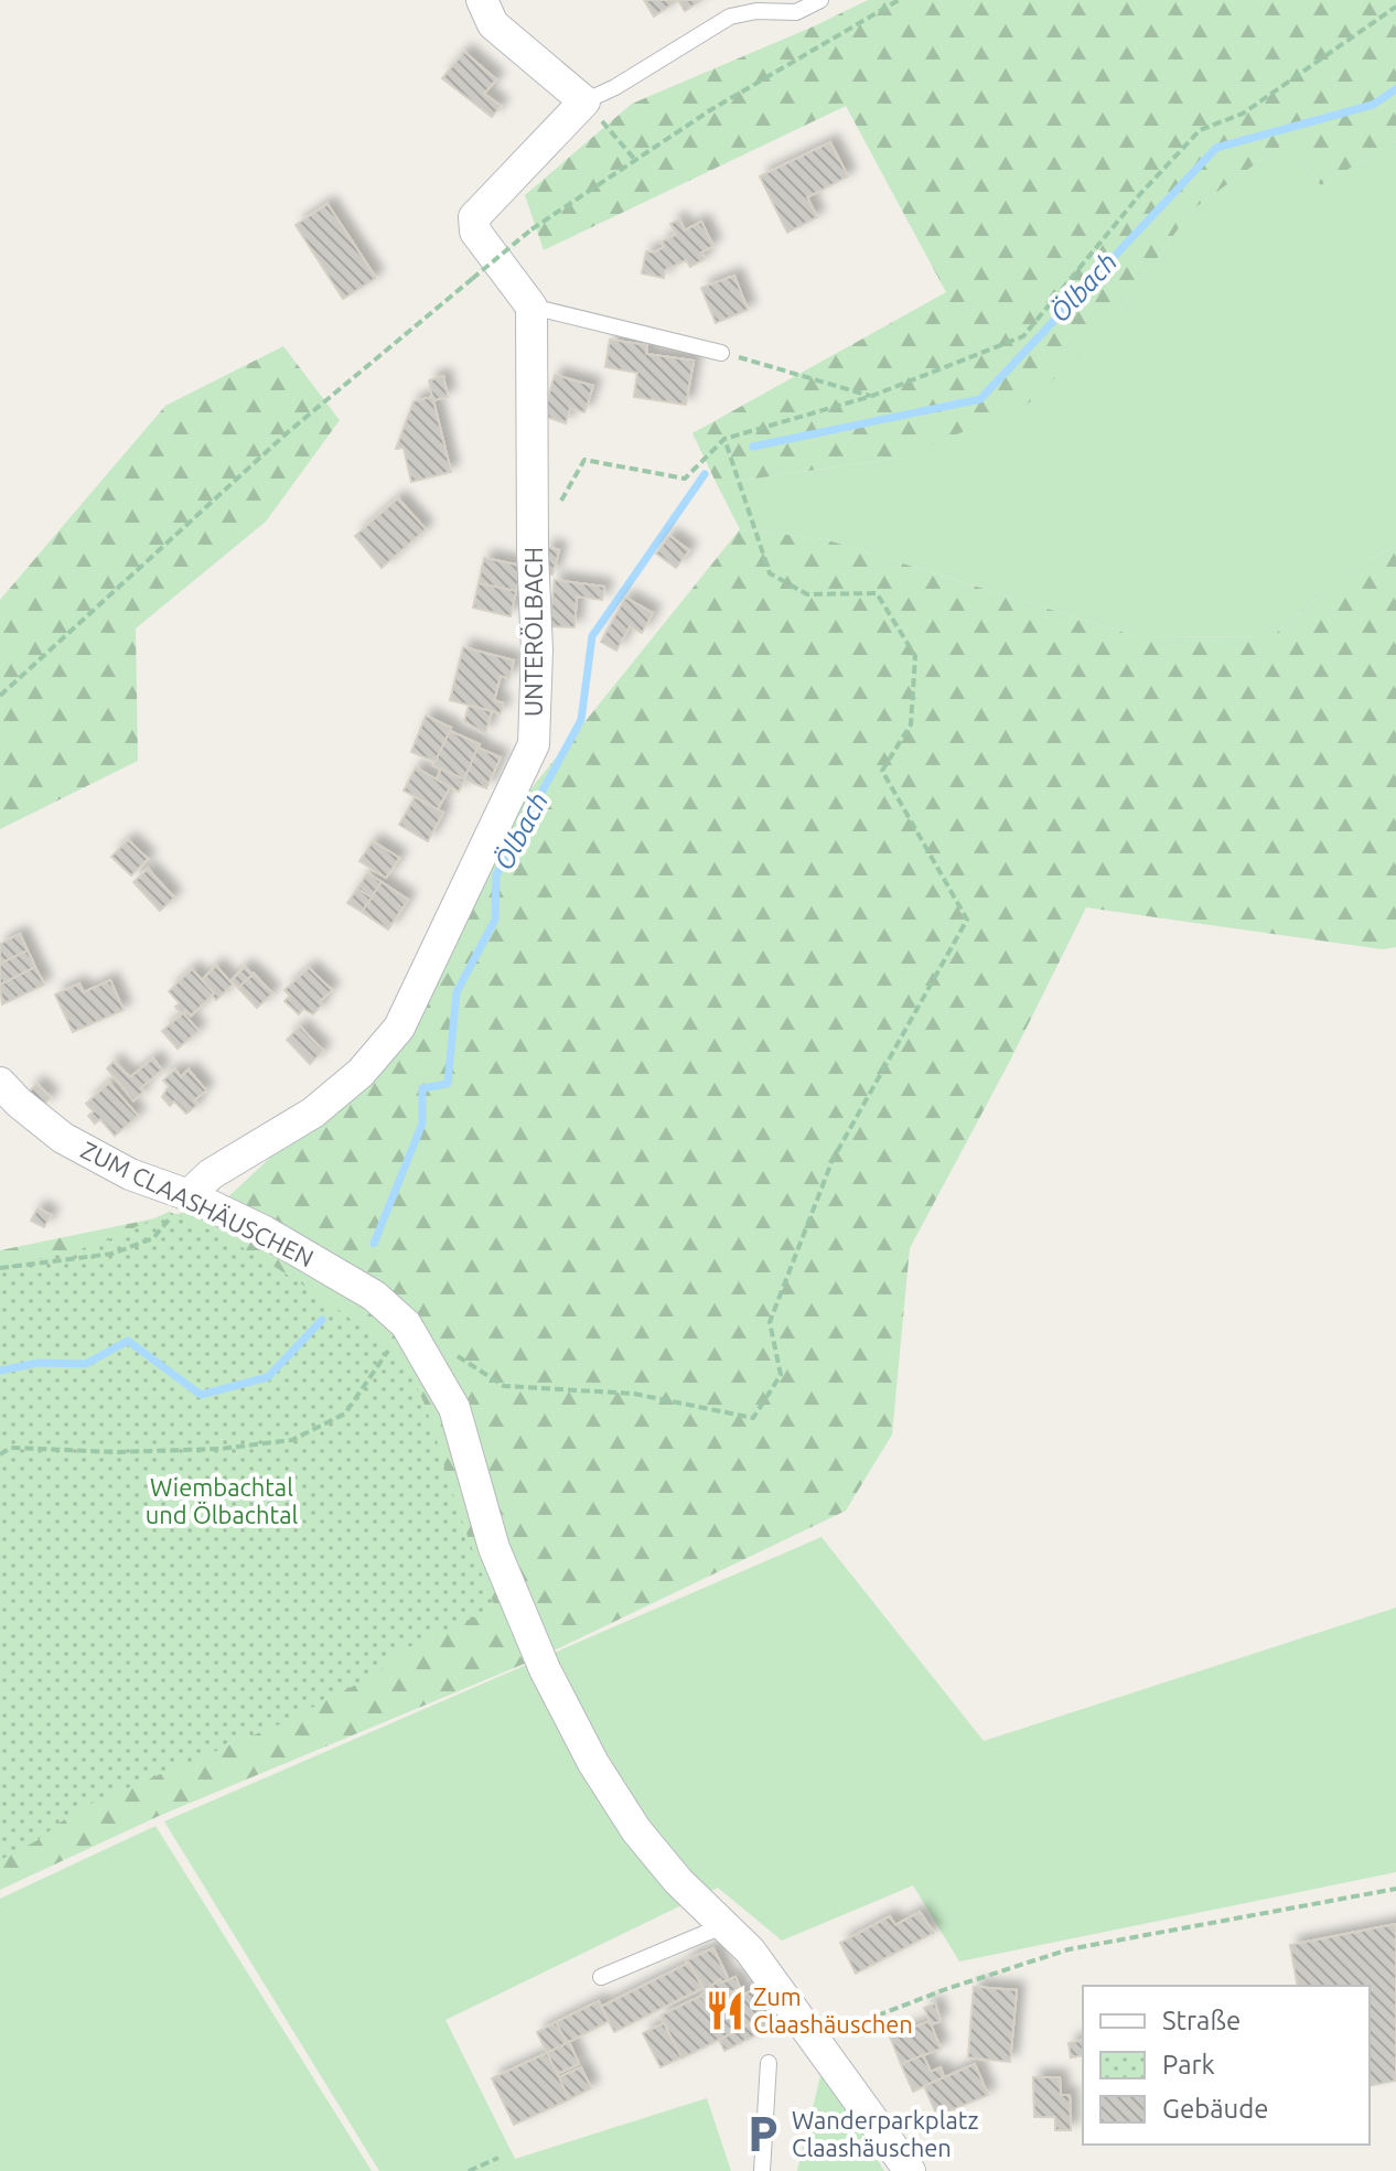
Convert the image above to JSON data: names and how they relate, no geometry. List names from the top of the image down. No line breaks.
{"streets":{"street":["UNTERÖLBACH","ZUM CLAASHÄUSCHEN"]},"crossings":[["UNTERÖLBACH","ZUM CLAASHÄUSCHEN"]],"water":["Ölbach"],"parks":["Wiembachtal und Ölbachtal"],"places":{"restaurant":["Zum Claashäuschen"],"parking":["Wanderparkplatz Claashäuschen"]},"legend":["Straße","Park","Gebäude"]}
